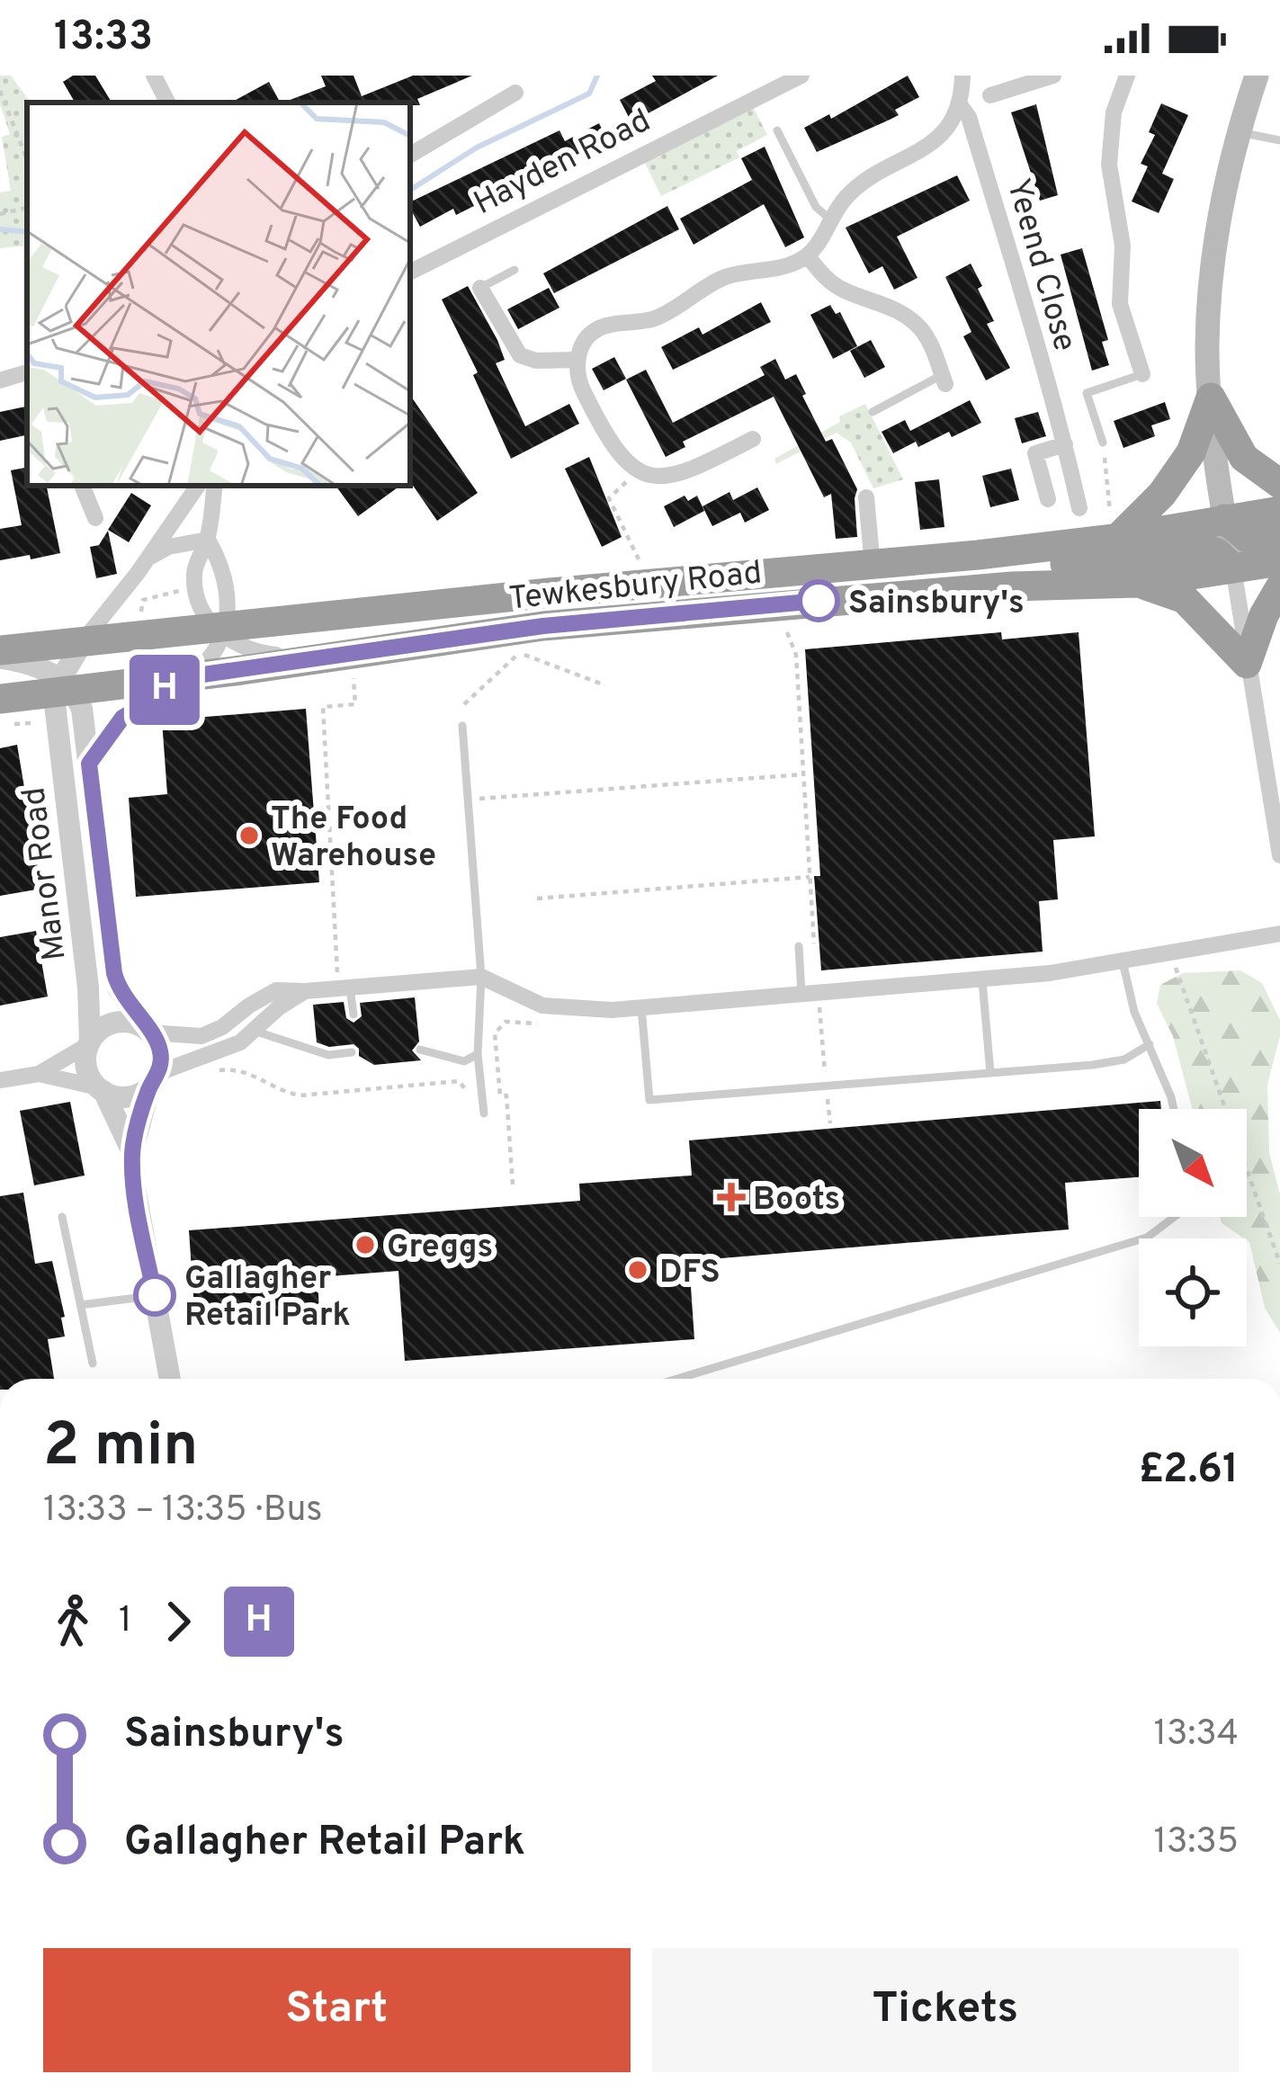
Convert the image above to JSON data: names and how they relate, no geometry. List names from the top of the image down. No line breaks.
{"streets":{"highway":["Tewkesbury Road"],"street":["Hayden Road","Yeend Close","Manor Road"]},"crossings":[["Tewkesbury Road","Manor Road"]],"places":{"other":["Sainsbury's","The Food Warehouse","Greggs","DFS","Gallagher Retail Park"],"health":["Boots"]},"lines":["bus line H"],"north":"bottom right","page":{"status":"13:33","on_map":"H","heading":["2 min","13:33 – 13:35 · Bus","£2.61"],"legs":["1","H"],"list":[{"name":"Sainsbury's","value":"13:34"},{"name":"Gallagher Retail Park","value":"13:35"}],"buttons":["Start","Tickets"]}}
